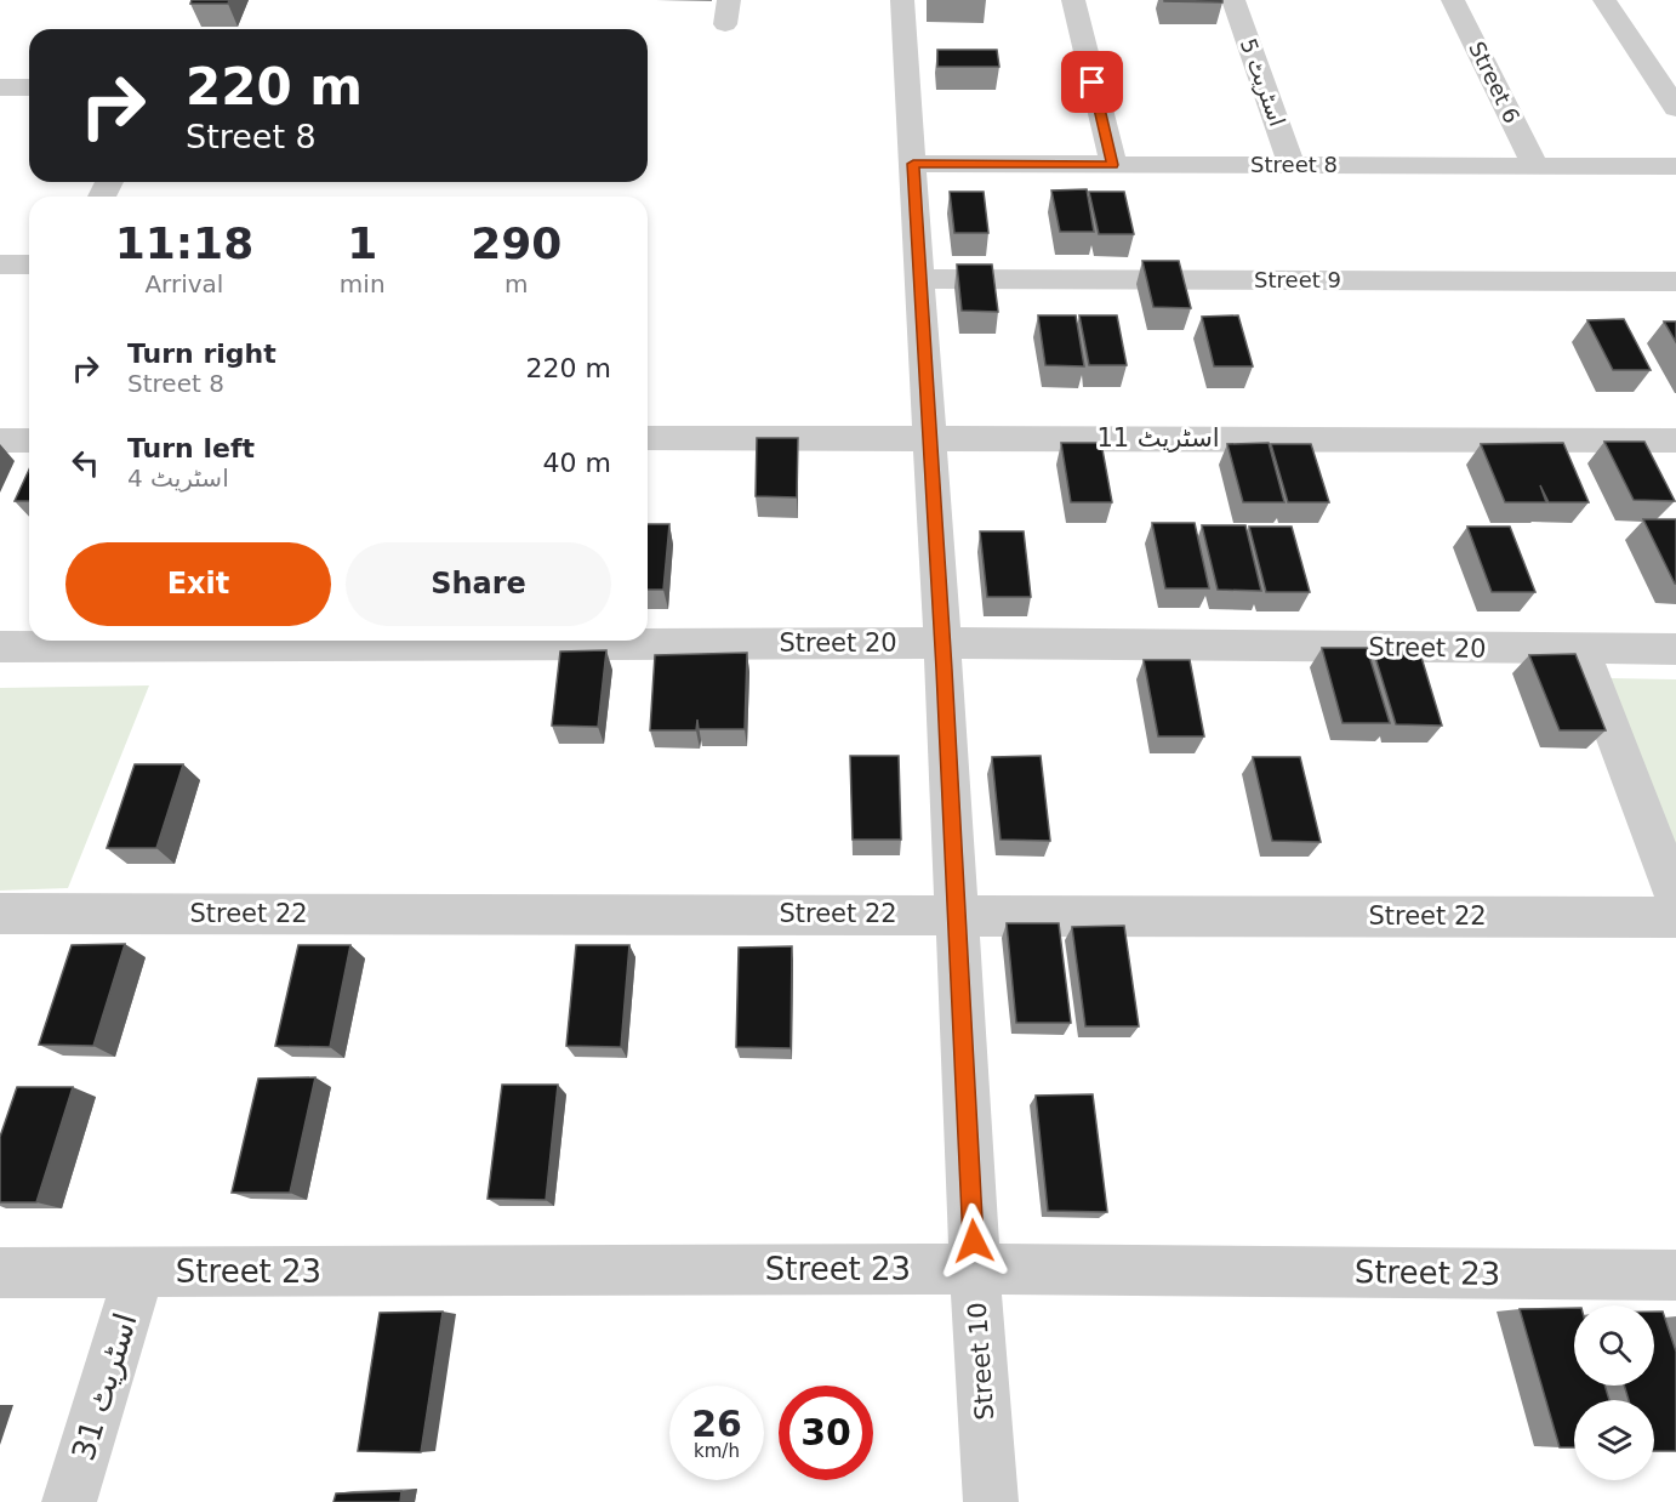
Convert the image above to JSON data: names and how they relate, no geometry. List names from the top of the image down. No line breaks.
{"streets":{"street":["اسٹریٹ 5","Street 6","Street 8","Street 9","اسٹریٹ 11","Street 20","Street 22","Street 23","Street 10","اسٹریٹ 31"]},"crossings":[["اسٹریٹ 5","Street 8"],["Street 6","Street 8"],["Street 8","Street 10"],["Street 9","Street 10"],["اسٹریٹ 11","Street 10"],["Street 20","Street 10"],["Street 22","Street 10"],["Street 23","Street 10"],["Street 23","اسٹریٹ 31"]],"page":{"turn":["220 m","Street 8"],"eta":["11:18","Arrival","1","min","290","m"],"list":[{"name":"Turn right","note":"Street 8","value":"220 m"},{"name":"Turn left","note":"اسٹریٹ 4","value":"40 m"}],"buttons":["Exit","Share"],"speed":"26 km/h","limit":"30"}}
